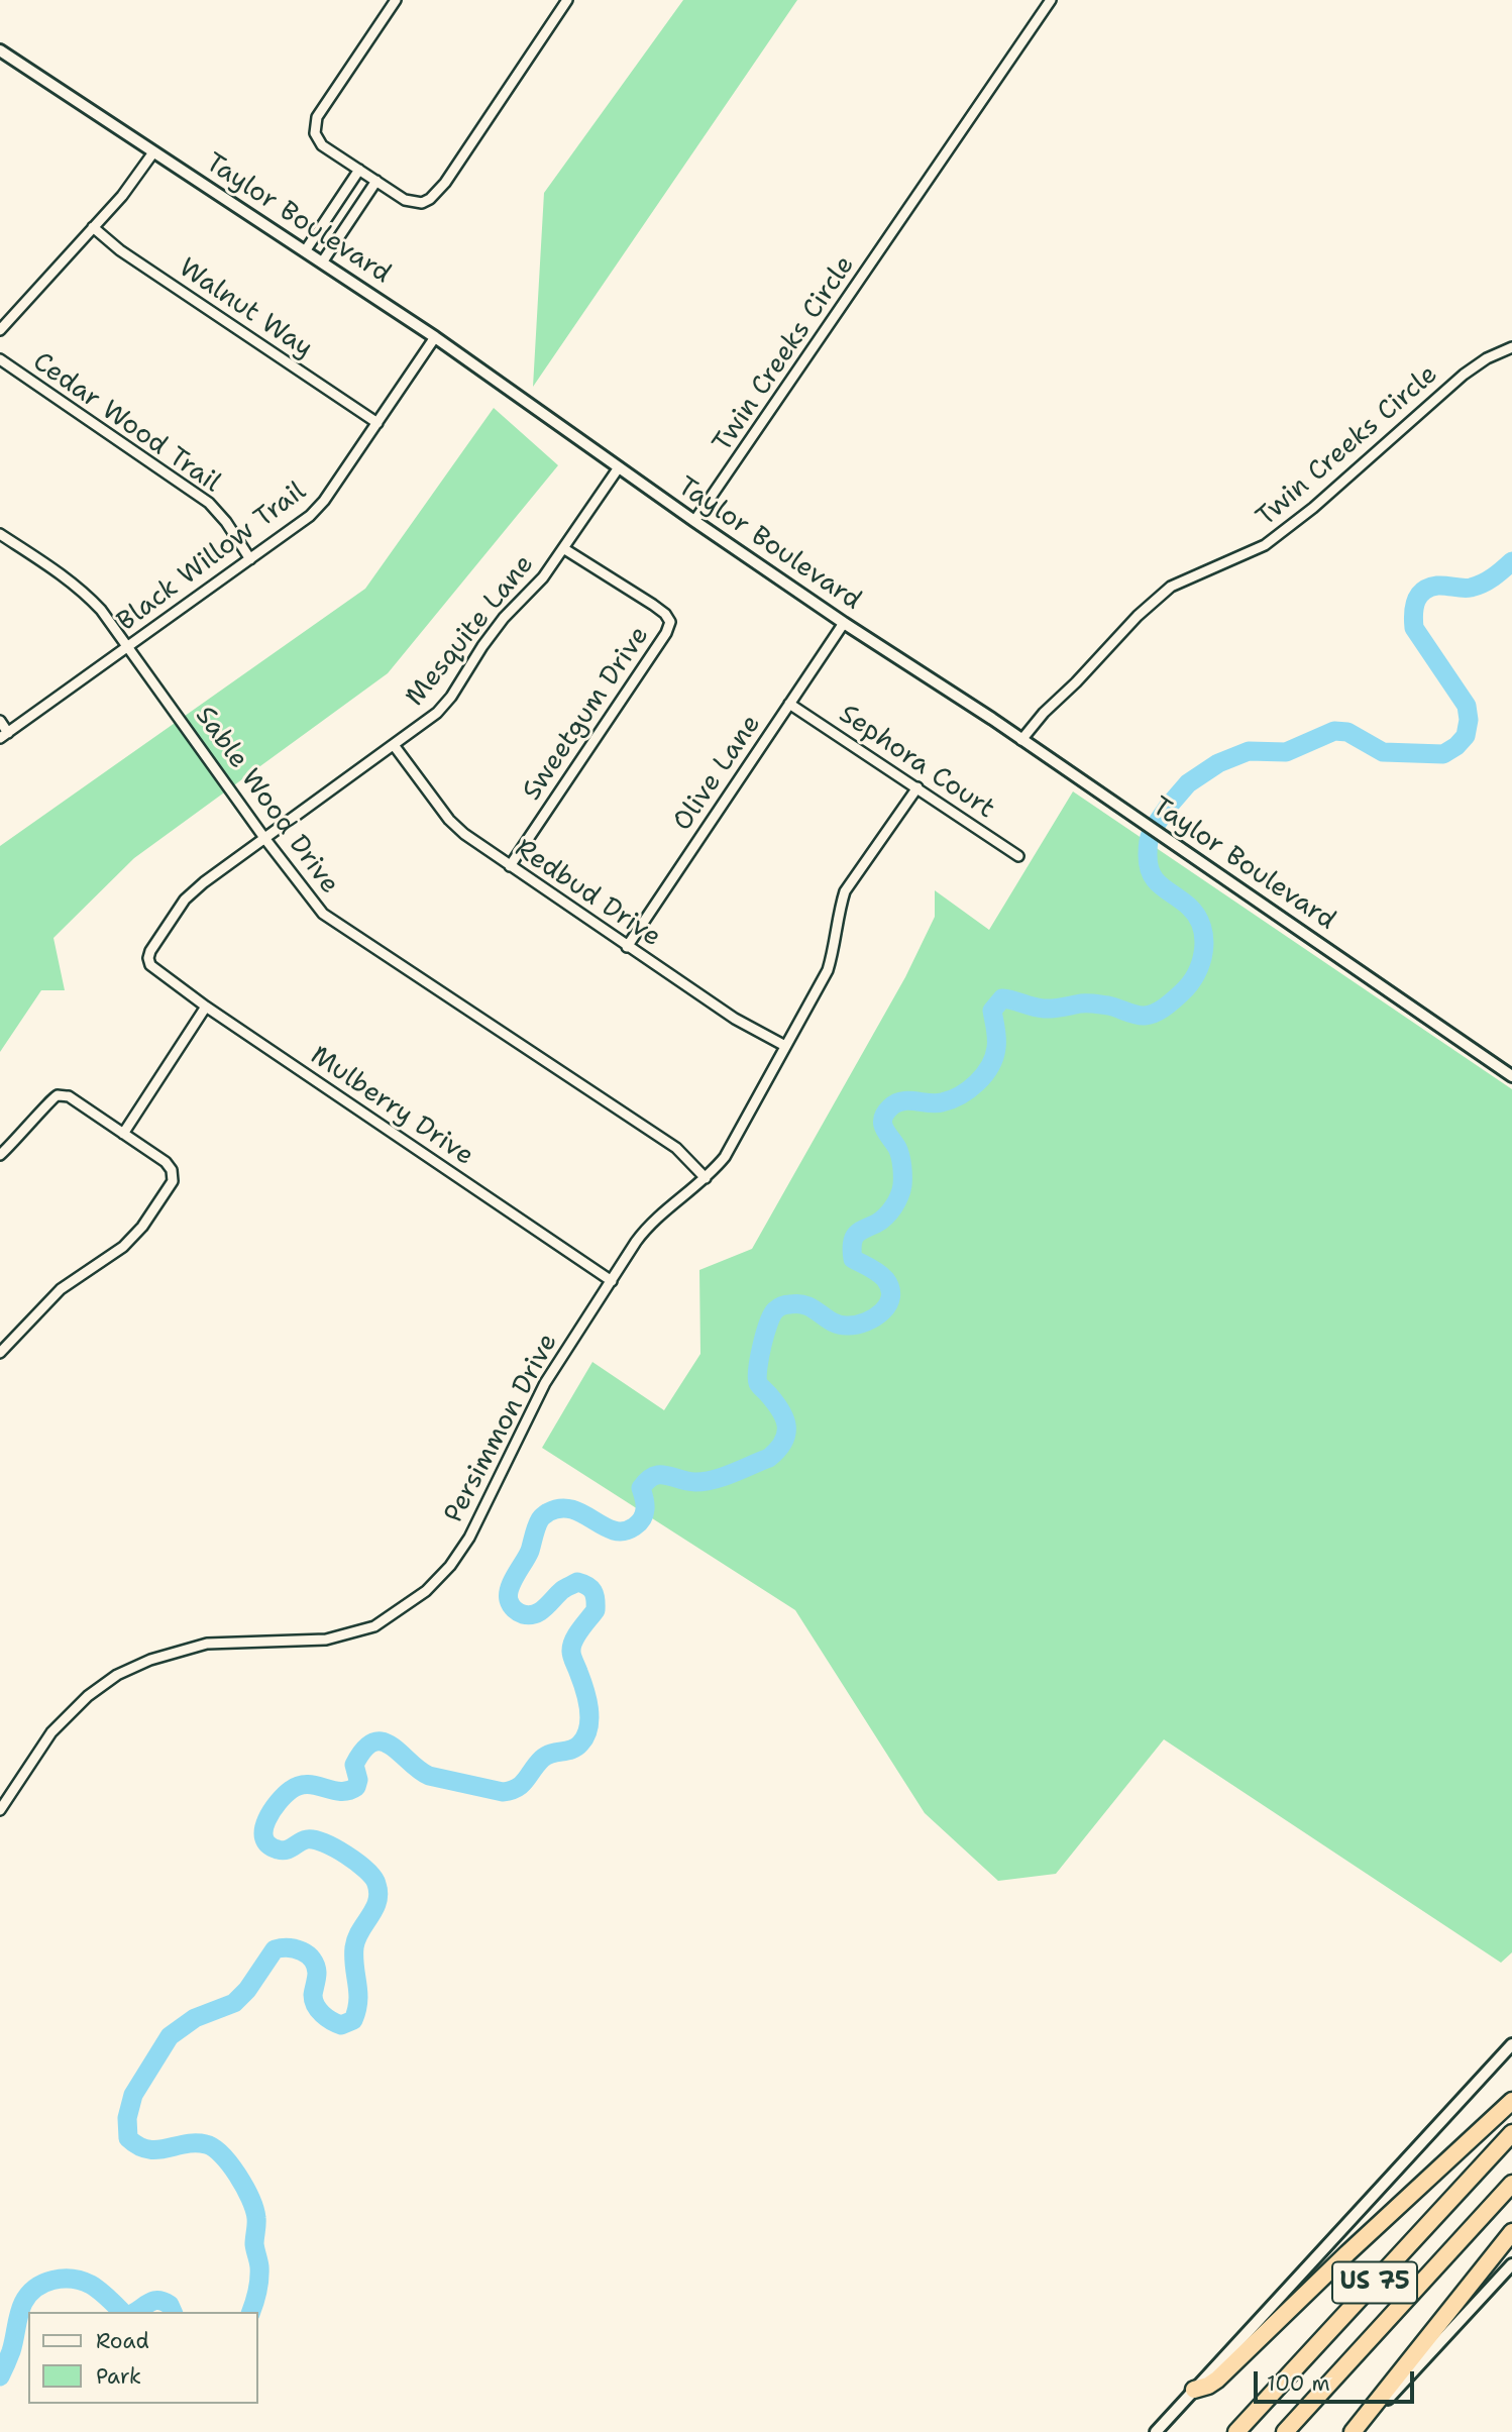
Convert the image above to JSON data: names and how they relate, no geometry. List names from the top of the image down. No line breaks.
{"streets":{"highway":["US 75"],"street":["Taylor Boulevard","Walnut Way","Twin Creeks Circle","Cedar Wood Trail","Black Willow Trail","Mesquite Lane","Sweetgum Drive","Sephora Court","Olive Lane","Sable Wood Drive","Redbud Drive","Mulberry Drive","Persimmon Drive"]},"crossings":[["Taylor Boulevard","Twin Creeks Circle"],["Taylor Boulevard","Black Willow Trail"],["Taylor Boulevard","Mesquite Lane"],["Taylor Boulevard","Olive Lane"],["Walnut Way","Black Willow Trail"],["Cedar Wood Trail","Black Willow Trail"],["Black Willow Trail","Sable Wood Drive"],["Mesquite Lane","Sweetgum Drive"],["Mesquite Lane","Sable Wood Drive"],["Mesquite Lane","Redbud Drive"],["Mesquite Lane","Mulberry Drive"],["Sweetgum Drive","Redbud Drive"],["Sephora Court","Olive Lane"],["Sephora Court","Persimmon Drive"],["Olive Lane","Redbud Drive"],["Sable Wood Drive","Persimmon Drive"],["Redbud Drive","Persimmon Drive"],["Mulberry Drive","Persimmon Drive"]],"legend":["Road","Park"],"scale_bar":"100 m"}
